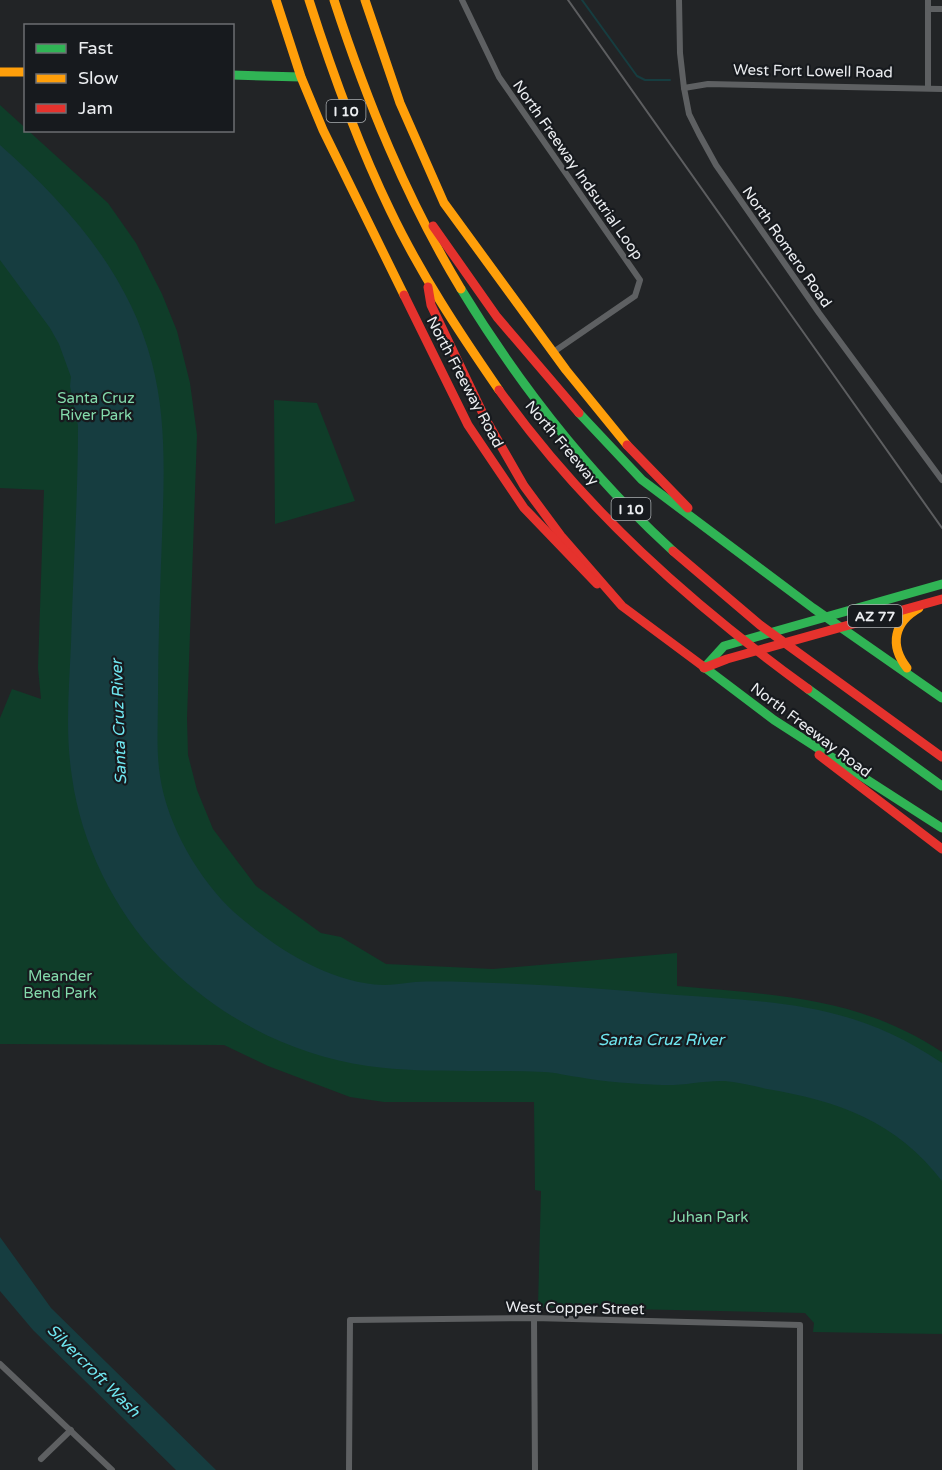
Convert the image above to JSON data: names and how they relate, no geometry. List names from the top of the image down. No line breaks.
{"streets":{"main road":["I 10","North Freeway Road","North Freeway","AZ 77"],"street":["West Fort Lowell Road","North Freeway Indsutrial Loop","North Romero Road","West Copper Street"]},"crossings":[["West Fort Lowell Road","North Romero Road"],["North Freeway Road","AZ 77"]],"water":["Santa Cruz River","Silvercroft Wash"],"parks":["Santa Cruz River Park","Meander Bend Park","Juhan Park"],"legend":["Fast","Slow","Jam"]}
